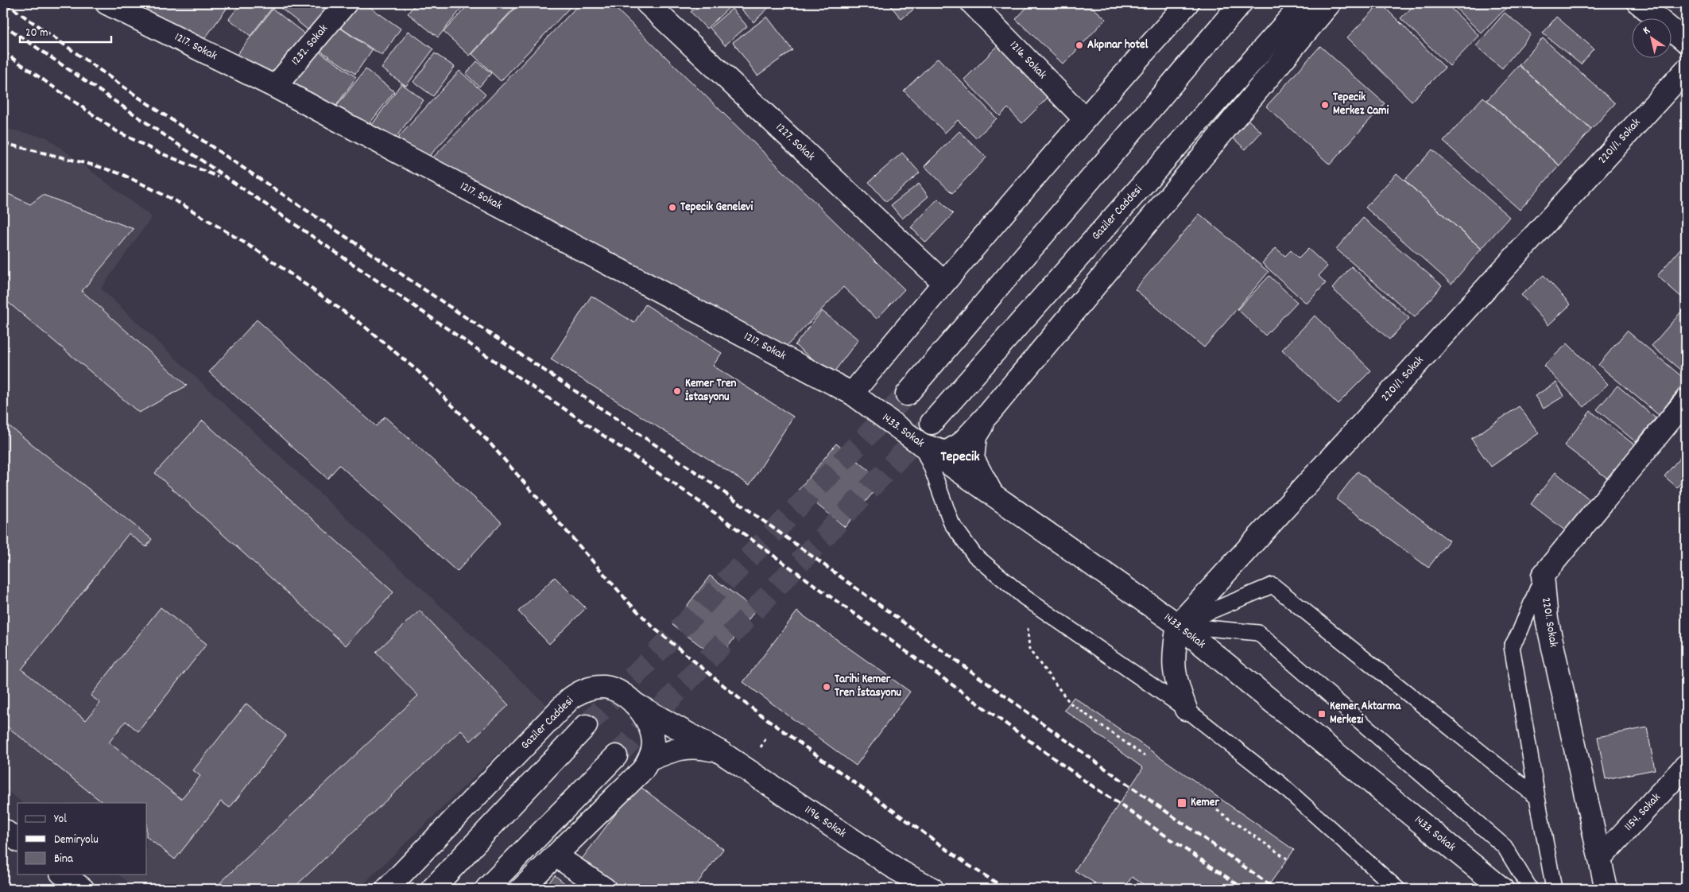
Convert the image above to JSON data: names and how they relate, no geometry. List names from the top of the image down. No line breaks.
{"streets":{"street":["1232. Sokak","1217. Sokak","1216. Sokak","2201/1. Sokak","1227. Sokak","Gaziler Caddesi","1433. Sokak","2201. Sokak","1154. Sokak","1196. Sokak"]},"crossings":[["1232. Sokak","1217. Sokak"],["1217. Sokak","1433. Sokak"],["2201/1. Sokak","1433. Sokak"],["Gaziler Caddesi","1196. Sokak"],["2201. Sokak","1154. Sokak"]],"districts":["Tepecik"],"places":{"other":["Akpınar hotel","Tepecik Merkez Cami","Tepecik Genelevi","Kemer Tren İstasyonu","Tarihi Kemer Tren İstasyonu"],"transit":["Kemer Aktarma Merkezi","Kemer"]},"legend":["Yol","Demiryolu","Bina"],"scale_bar":"20 m","north":"top left"}
